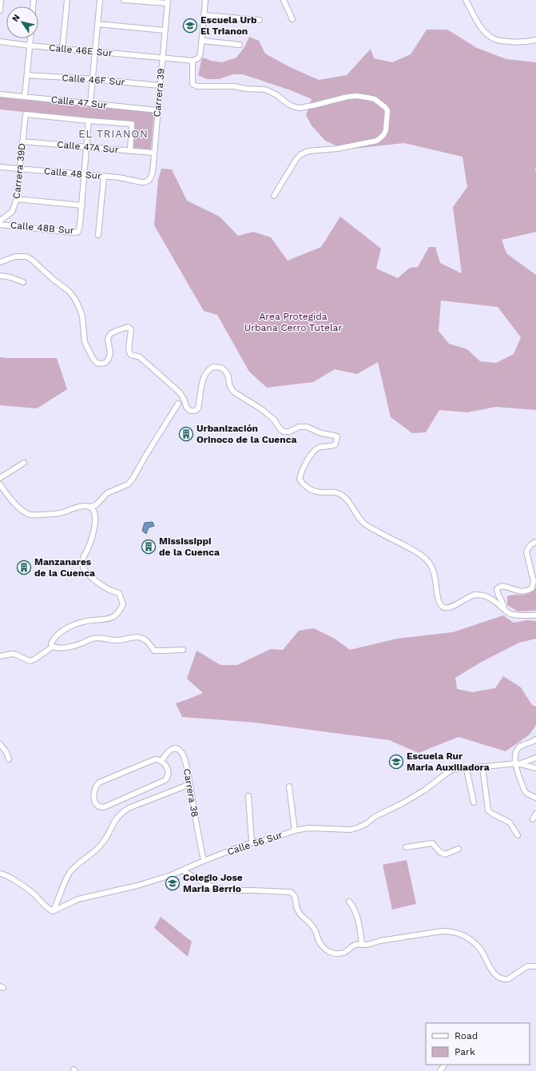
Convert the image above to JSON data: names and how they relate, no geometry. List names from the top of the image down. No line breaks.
{"streets":{"street":["Calle 46E Sur","Calle 46F Sur","Carrera 39","Calle 47 Sur","Calle 47A Sur","Carrera 39D","Calle 48 Sur","Calle 48B Sur","Carrera 38","Calle 56 Sur"]},"crossings":[["Calle 46E Sur","Carrera 39"],["Calle 46F Sur","Carrera 39"],["Carrera 39","Calle 47 Sur"],["Carrera 39","Calle 47A Sur"],["Carrera 39","Calle 48 Sur"],["Calle 47 Sur","Calle 47A Sur"],["Calle 47 Sur","Carrera 39D"],["Calle 47A Sur","Carrera 39D"],["Carrera 39D","Calle 48 Sur"],["Carrera 38","Calle 56 Sur"]],"districts":["EL TRIANON"],"parks":["Area Protegida Urbana Cerro Tutelar"],"places":{"school or university":["Escuela Urb El Trianon","Escuela Rur Maria Auxiliadora","Colegio Jose Maria Berrio"],"building":["Urbanización Orinoco de la Cuenca","Mississippi de la Cuenca","Manzanares de la Cuenca"]},"legend":["Road","Park"],"north":"top left"}
